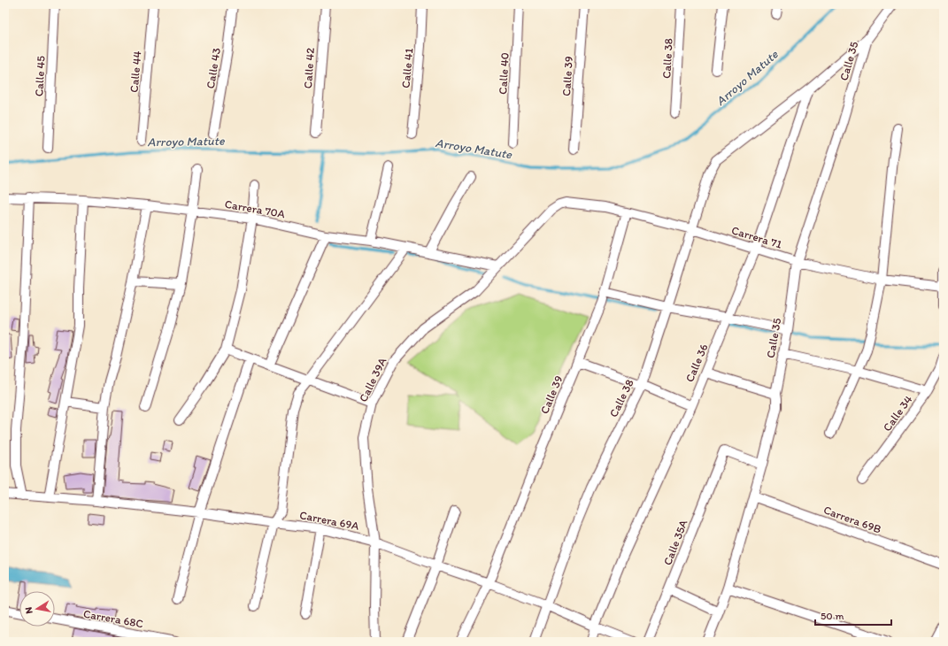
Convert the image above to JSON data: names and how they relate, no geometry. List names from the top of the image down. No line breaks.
{"streets":{"street":["Calle 38","Calle 35","Calle 43","Calle 42","Calle 41","Calle 44","Calle 40","Calle 45","Calle 39","Carrera 70A","Carrera 71","Calle 36","Calle 39A","Calle 34","Carrera 69B","Carrera 69A","Calle 35A","Carrera 68C"]},"crossings":[["Calle 38","Carrera 71"],["Calle 38","Calle 36"],["Calle 38","Carrera 69A"],["Calle 35","Carrera 71"],["Calle 35","Carrera 69B"],["Calle 35","Calle 35A"],["Calle 39","Carrera 71"],["Calle 39","Carrera 69A"],["Carrera 70A","Calle 39A"],["Carrera 71","Calle 36"],["Carrera 71","Calle 39A"],["Calle 36","Carrera 69A"],["Calle 39A","Carrera 69A"]],"water":["Arroyo Matute"],"scale_bar":"50 m","north":"left"}
